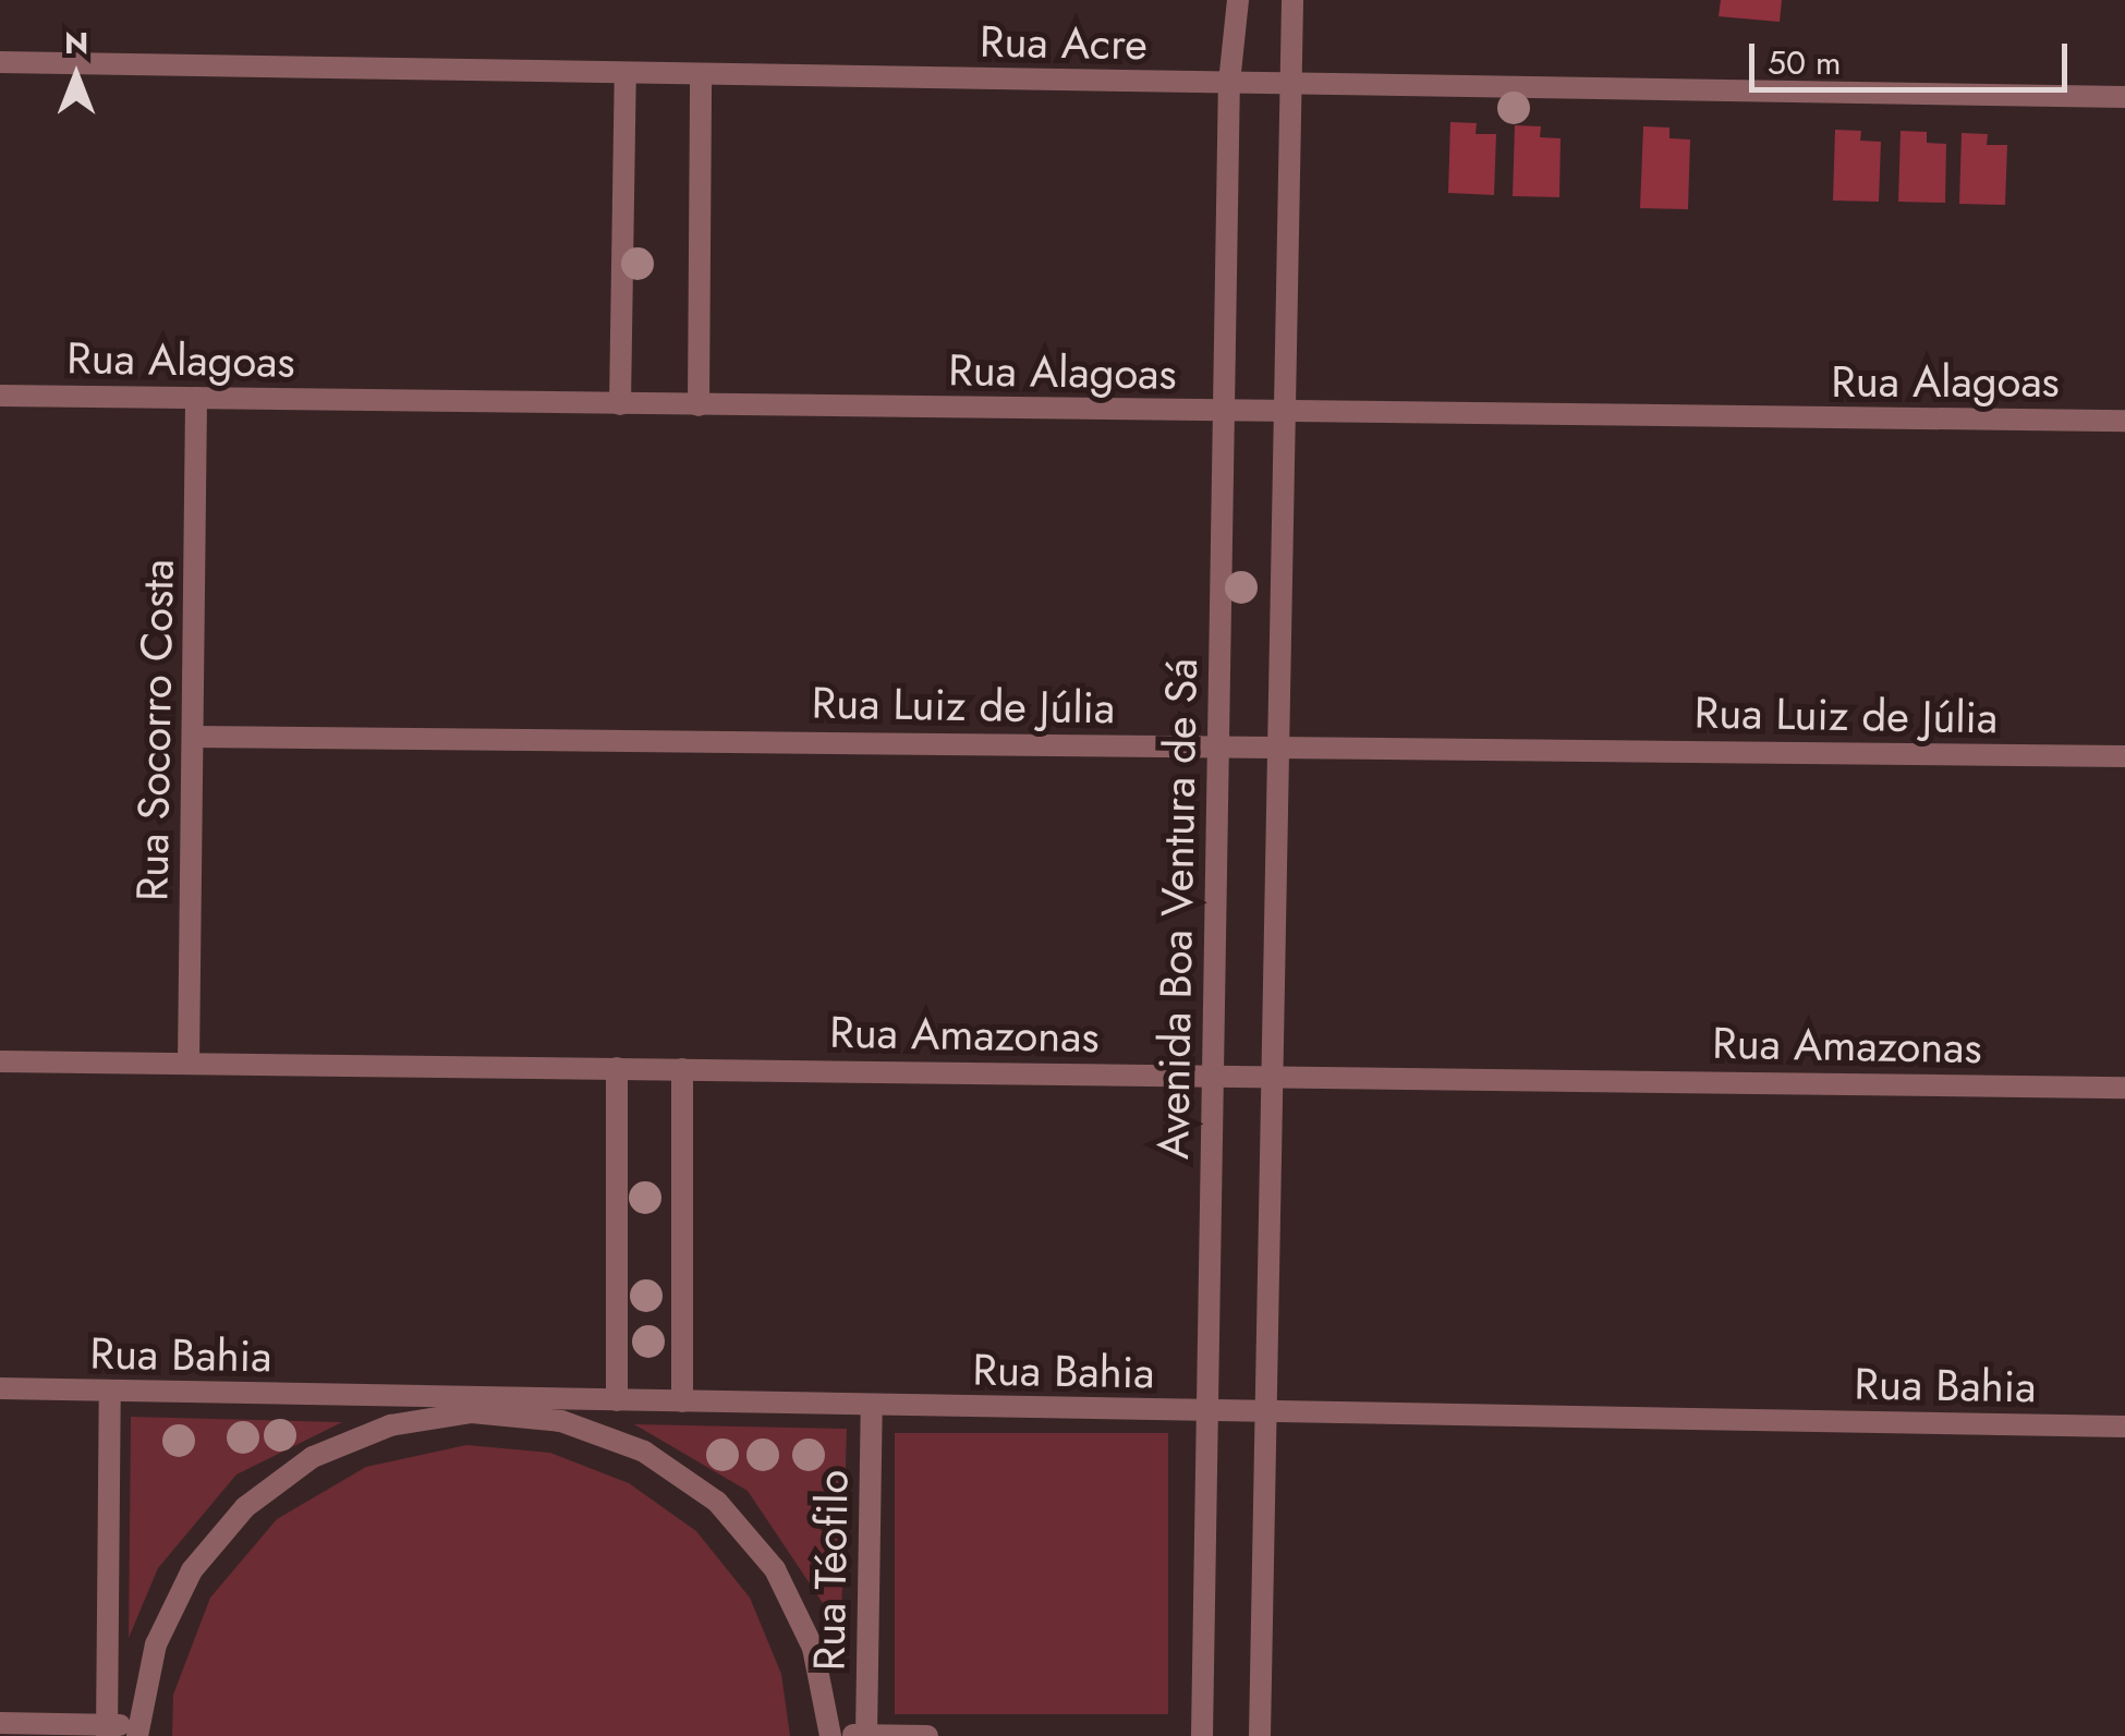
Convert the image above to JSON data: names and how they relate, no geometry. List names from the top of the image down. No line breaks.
{"streets":{"street":["Rua Acre","Rua Alagoas","Rua Luiz de Júlia","Rua Socorro Costa","Avenida Boa Ventura de Sá","Rua Amazonas","Rua Bahia","Rua Téofilo"]},"crossings":[["Rua Acre","Avenida Boa Ventura de Sá"],["Rua Alagoas","Rua Socorro Costa"],["Rua Alagoas","Avenida Boa Ventura de Sá"],["Rua Luiz de Júlia","Rua Socorro Costa"],["Rua Luiz de Júlia","Avenida Boa Ventura de Sá"],["Rua Socorro Costa","Rua Amazonas"],["Avenida Boa Ventura de Sá","Rua Amazonas"],["Avenida Boa Ventura de Sá","Rua Bahia"],["Rua Bahia","Rua Téofilo"]],"scale_bar":"50 m","north":"top"}
